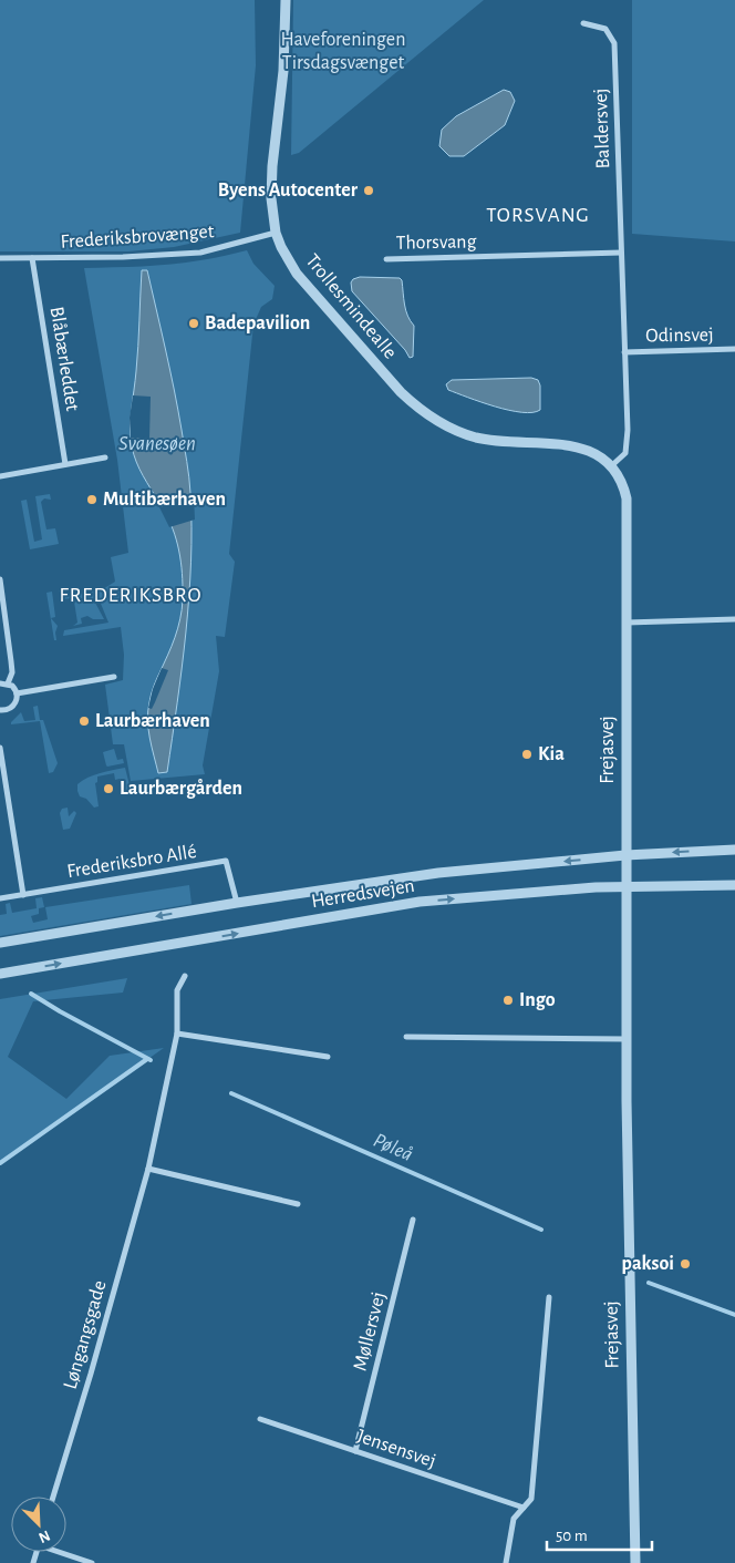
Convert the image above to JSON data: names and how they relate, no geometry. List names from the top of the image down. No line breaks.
{"streets":{"street":["Baldersvej","Frederiksbrovænget","Thorsvang","Trollesmindealle","Odinsvej","Blåbærleddet","Frejasvej","Frederiksbro Allé","Herredsvejen","Møllersvej","Løngangsgade","Jensensvej"]},"crossings":[["Baldersvej","Thorsvang"],["Frederiksbrovænget","Trollesmindealle"],["Frederiksbrovænget","Blåbærleddet"],["Trollesmindealle","Frejasvej"],["Frejasvej","Herredsvejen"],["Frederiksbro Allé","Herredsvejen"],["Møllersvej","Jensensvej"]],"districts":["TORSVANG","FREDERIKSBRO"],"water":["Svanesøen","Pøleå"],"parks":["Haveforeningen Tirsdagsvænget"],"places":["Byens Autocenter","Badepavilion","Multibærhaven","Laurbærhaven","Kia","Laurbærgården","Ingo","paksoi"],"scale_bar":"50 m","north":"bottom right"}
